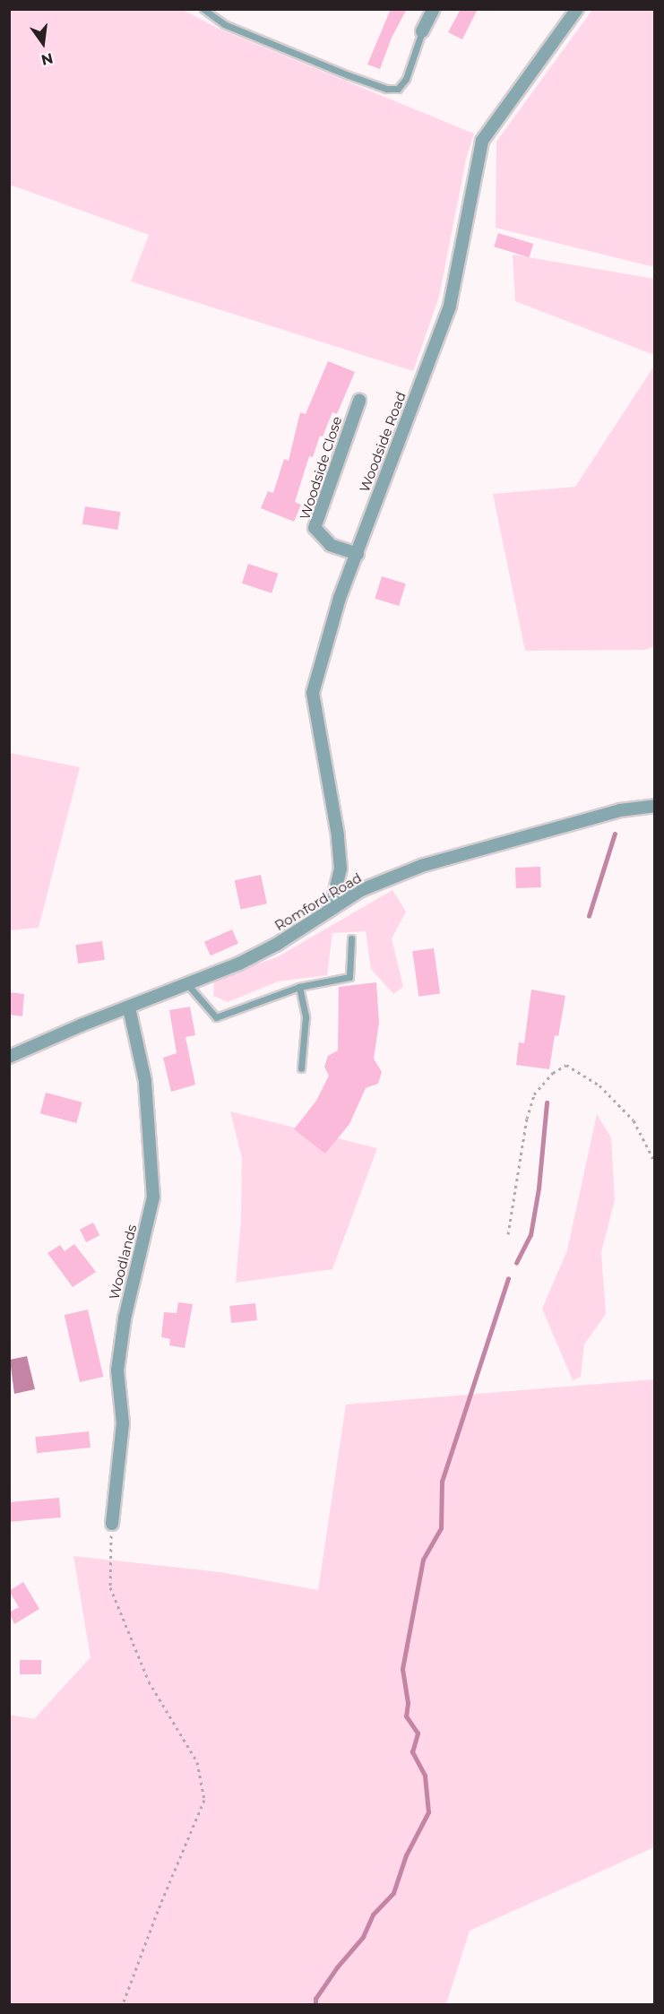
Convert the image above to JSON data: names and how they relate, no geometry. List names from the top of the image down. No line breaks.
{"streets":{"street":["Woodside Road","Woodside Close","Romford Road","Woodlands"]},"crossings":[["Woodside Road","Woodside Close"],["Woodside Road","Romford Road"],["Romford Road","Woodlands"]],"north":"bottom"}
